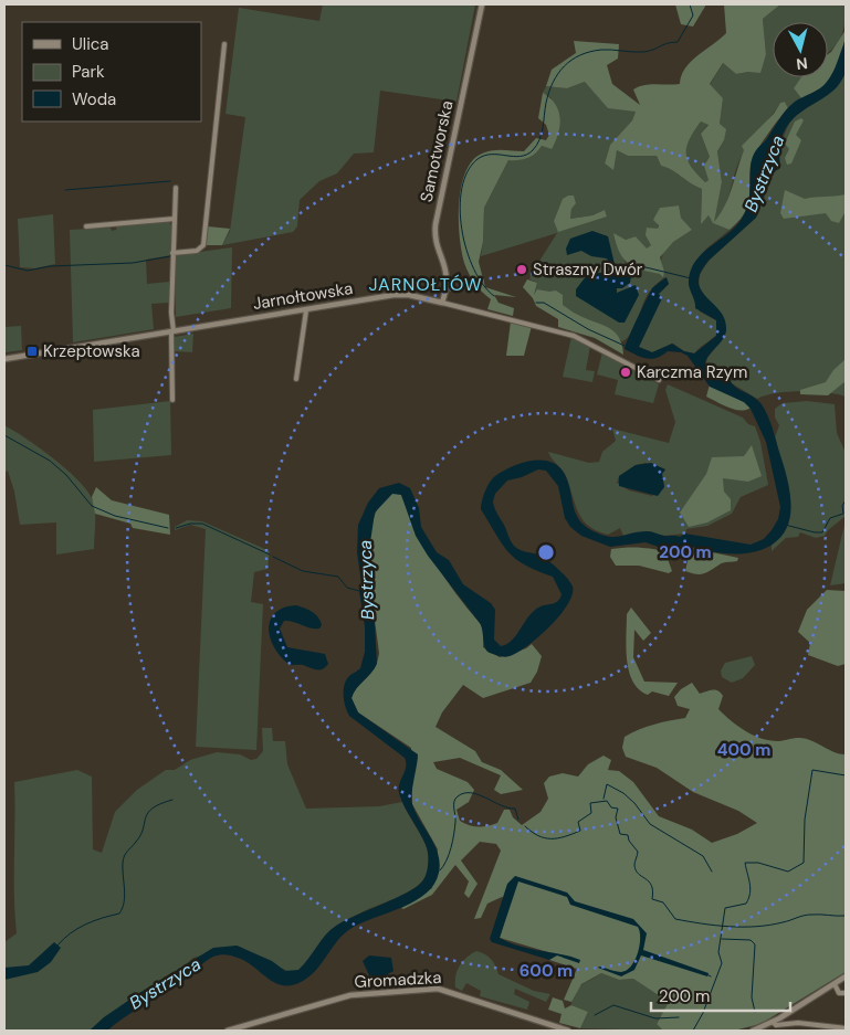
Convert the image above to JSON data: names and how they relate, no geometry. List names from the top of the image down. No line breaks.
{"streets":{"street":["Samotworska","Jarnołtowska","Gromadzka"]},"crossings":[["Samotworska","Jarnołtowska"]],"districts":["JARNOŁTÓW"],"water":["Bystrzyca"],"places":{"other":["Straszny Dwór","Karczma Rzym"],"transit":["Krzeptowska"]},"legend":["Ulica","Park","Woda"],"scale_bar":"200 m","north":"bottom","rings":["200 m","400 m","600 m"]}
